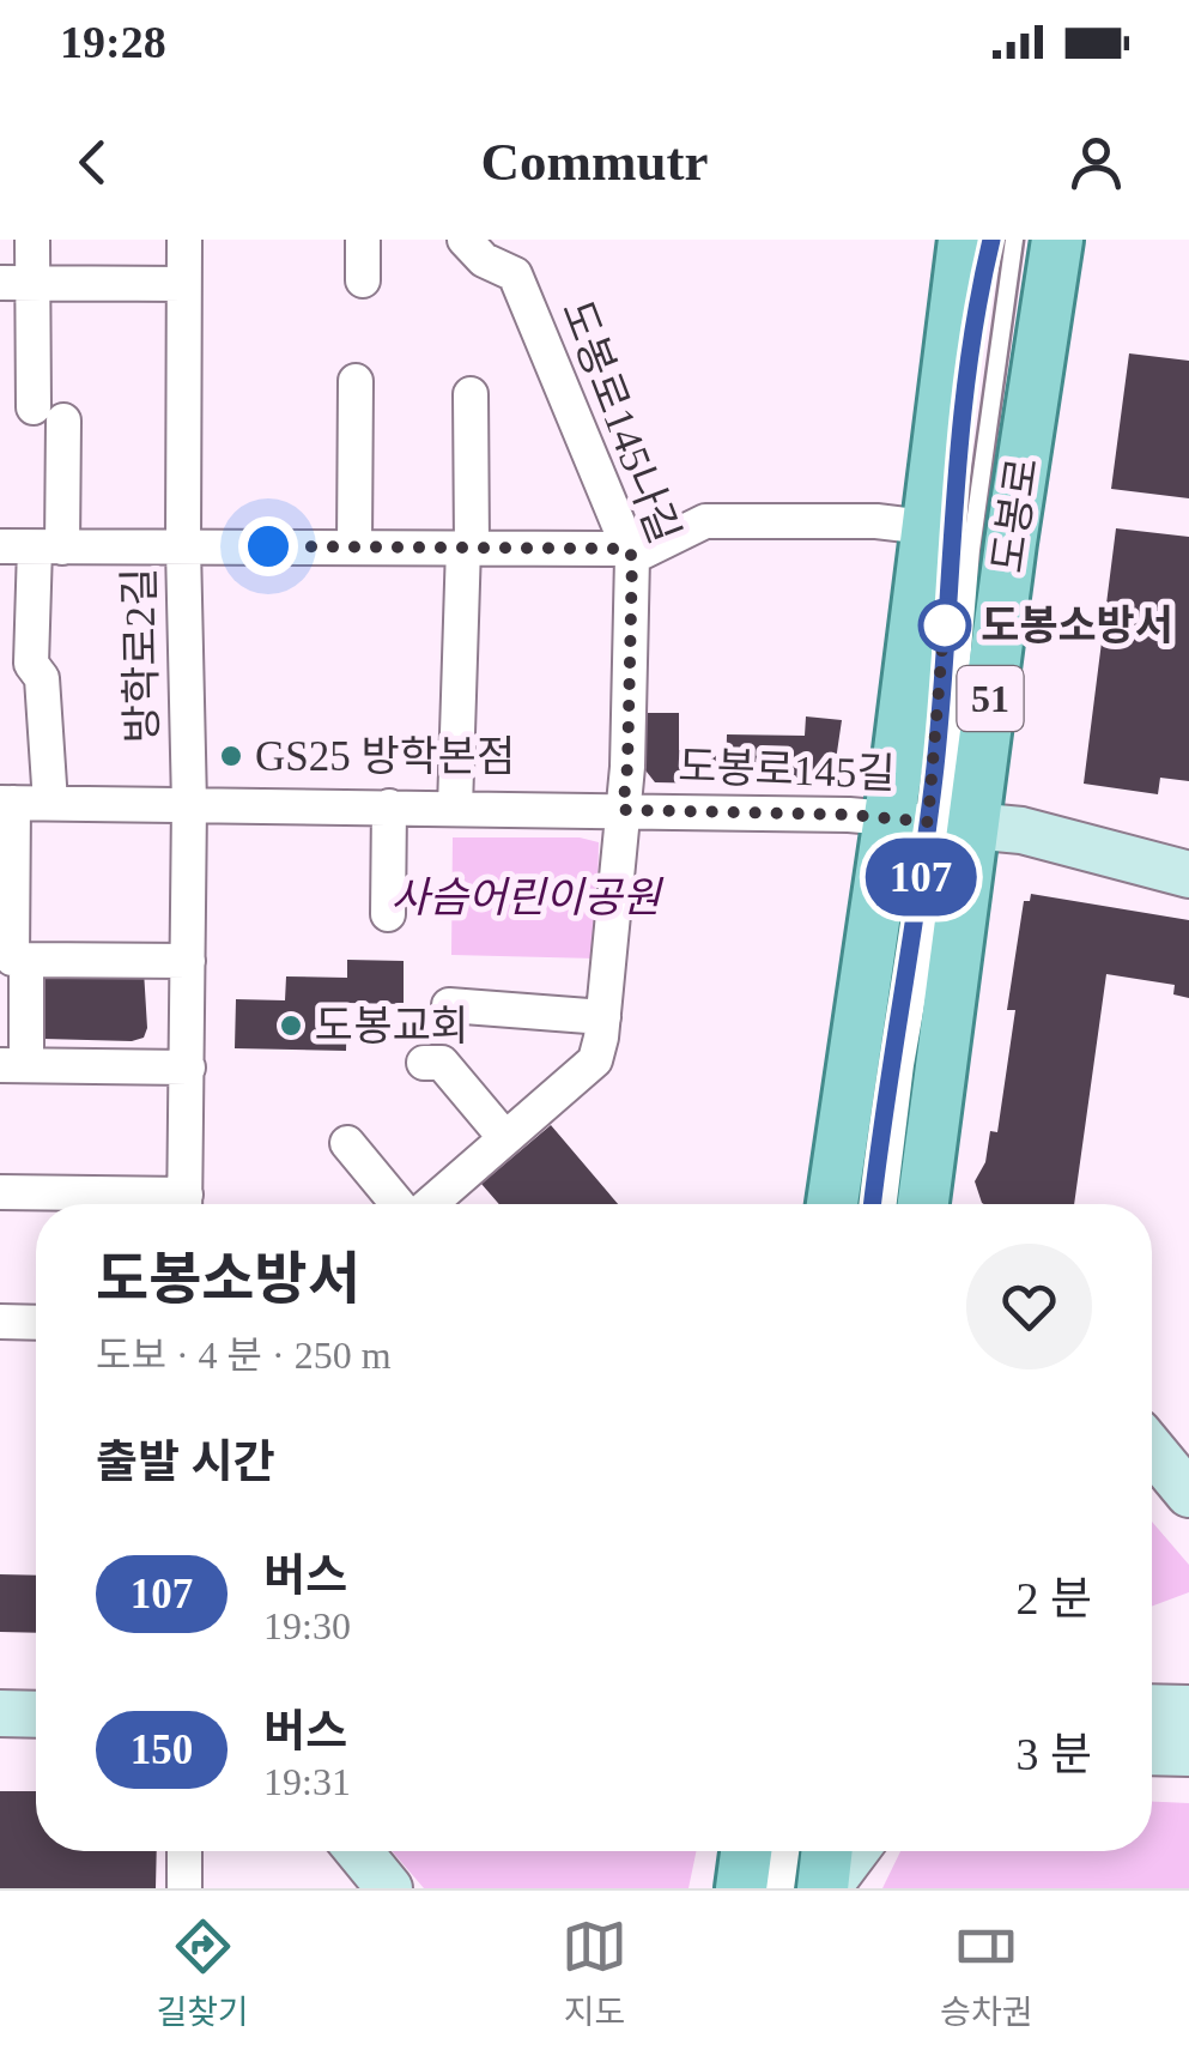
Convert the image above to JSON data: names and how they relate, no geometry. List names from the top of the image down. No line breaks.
{"streets":{"main road":["도봉로","51"],"street":["도봉로145나길","방학로2길","도봉로145길"]},"crossings":[["도봉로145나길","도봉로145길"],["도봉로","도봉로145길"],["방학로2길","도봉로145길"]],"parks":["사슴어린이공원"],"places":["도봉소방서","GS25 방학본점","도봉교회"],"lines":["bus line 107"],"page":{"status":"19:28","header":"Commutr","on_map":"107","heading":[["도봉소방서","도보 · 4 분 · 250 m"],"출발 시간"],"list":[{"mark":"107","name":"버스","note":"19:30","value":"2 분"},{"mark":"150","name":"버스","note":"19:31","value":"3 분"}],"tabs":["길찾기","지도","승차권"]}}
